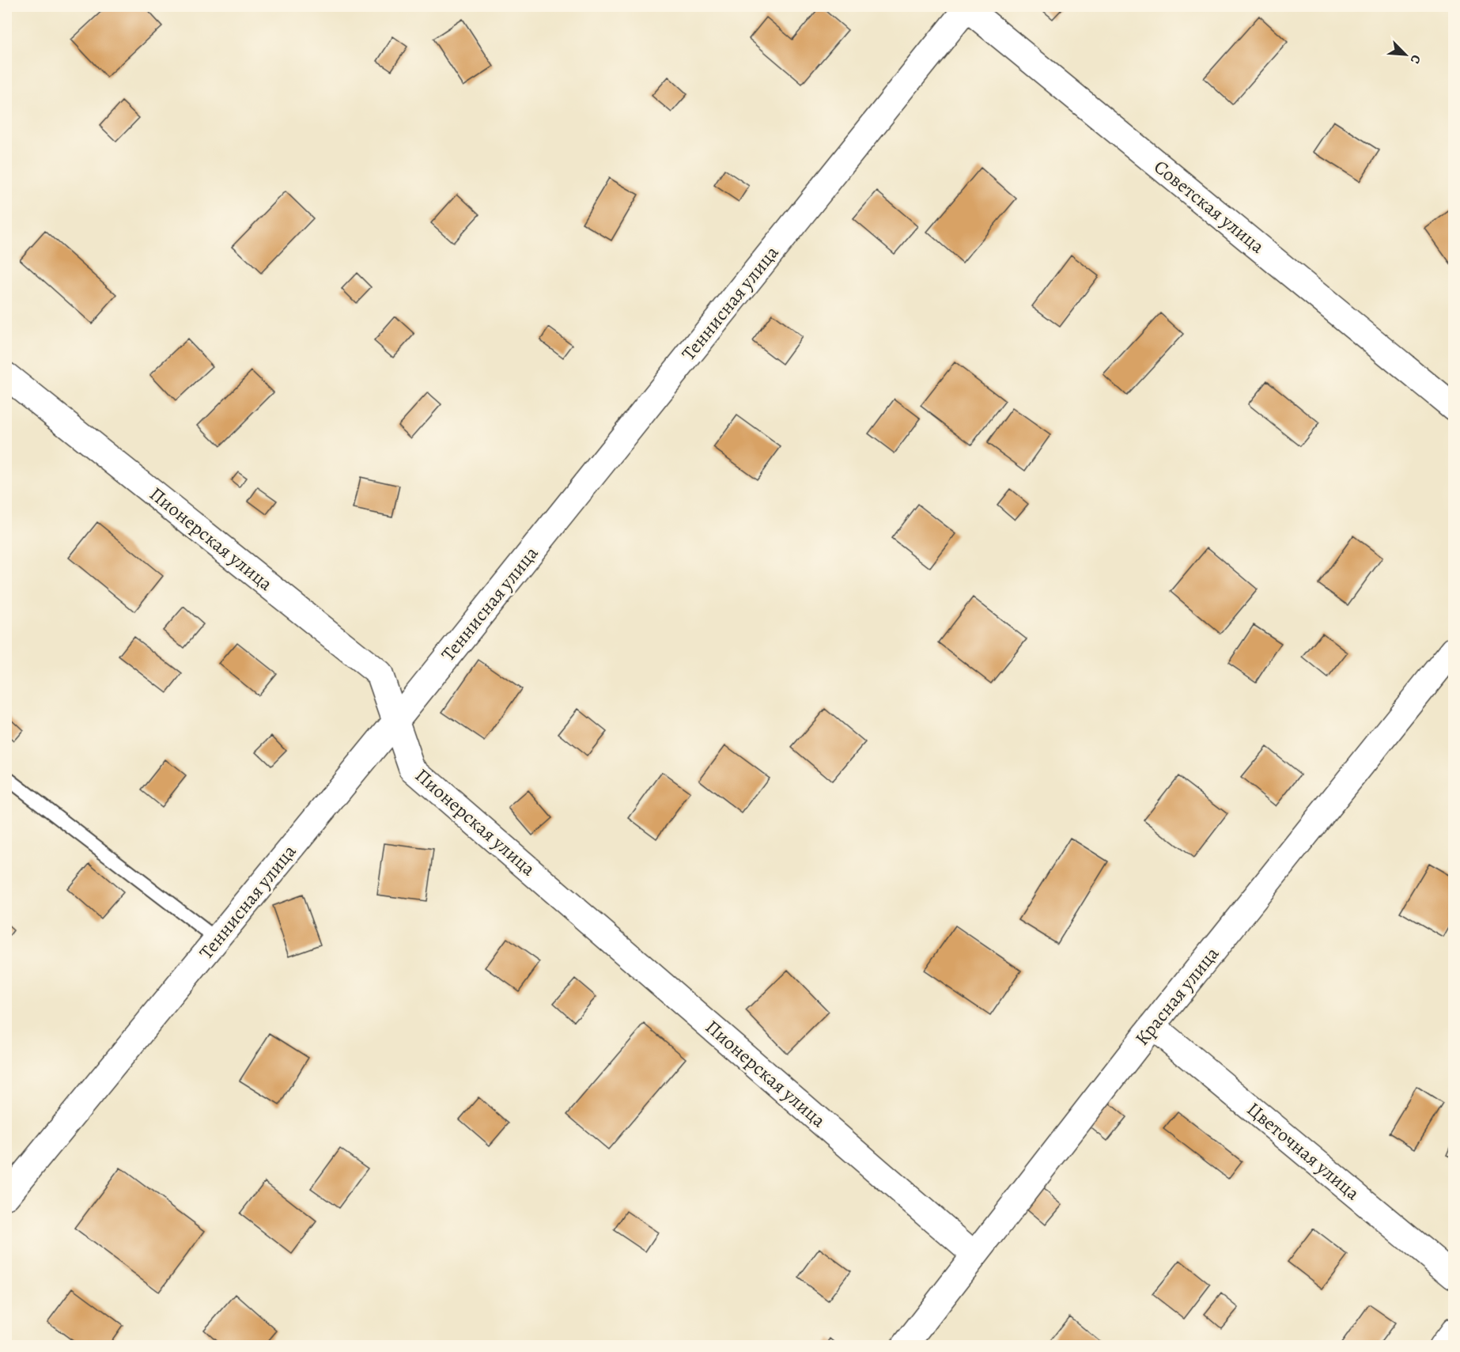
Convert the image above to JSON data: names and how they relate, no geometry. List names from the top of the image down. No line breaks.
{"streets":{"street":["Советская улица","Теннисная улица","Пионерская улица","Красная улица","Цветочная улица"]},"crossings":[["Советская улица","Теннисная улица"],["Теннисная улица","Пионерская улица"],["Пионерская улица","Красная улица"],["Красная улица","Цветочная улица"]],"north":"bottom right"}
